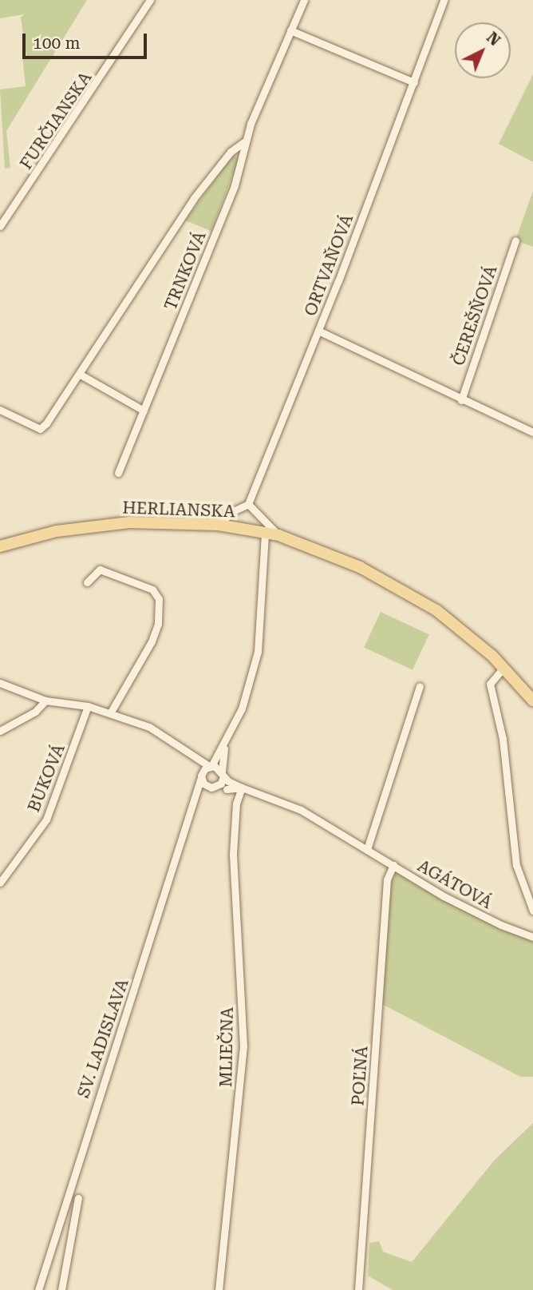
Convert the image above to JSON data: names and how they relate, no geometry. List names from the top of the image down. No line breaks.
{"streets":{"main road":["HERLIANSKA"],"street":["FURČIANSKA","ORTVAŇOVÁ","TRNKOVÁ","ČEREŠŇOVÁ","BUKOVÁ","AGÁTOVÁ","SV. LADISLAVA","MLIEČNA","POĽNÁ"]},"crossings":[["AGÁTOVÁ","MLIEČNA"],["AGÁTOVÁ","POĽNÁ"]],"scale_bar":"100 m","north":"top right"}
